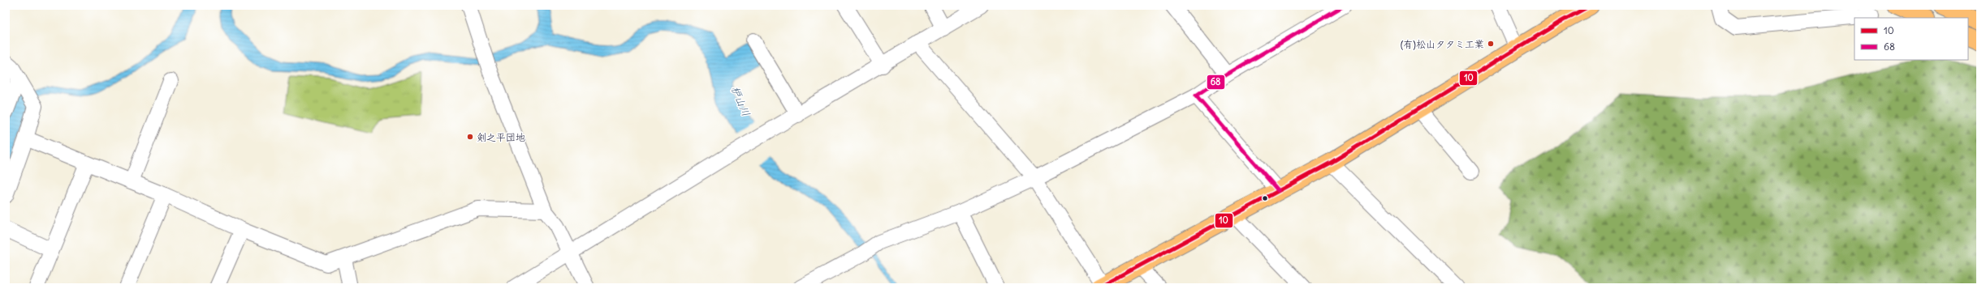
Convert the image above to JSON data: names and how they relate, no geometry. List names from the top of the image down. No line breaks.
{"water":["枦山川"],"places":["(有)松山タタミ工業","剣之平団地"],"lines":["transit line 10","transit line 68"],"legend":["10","68"]}
